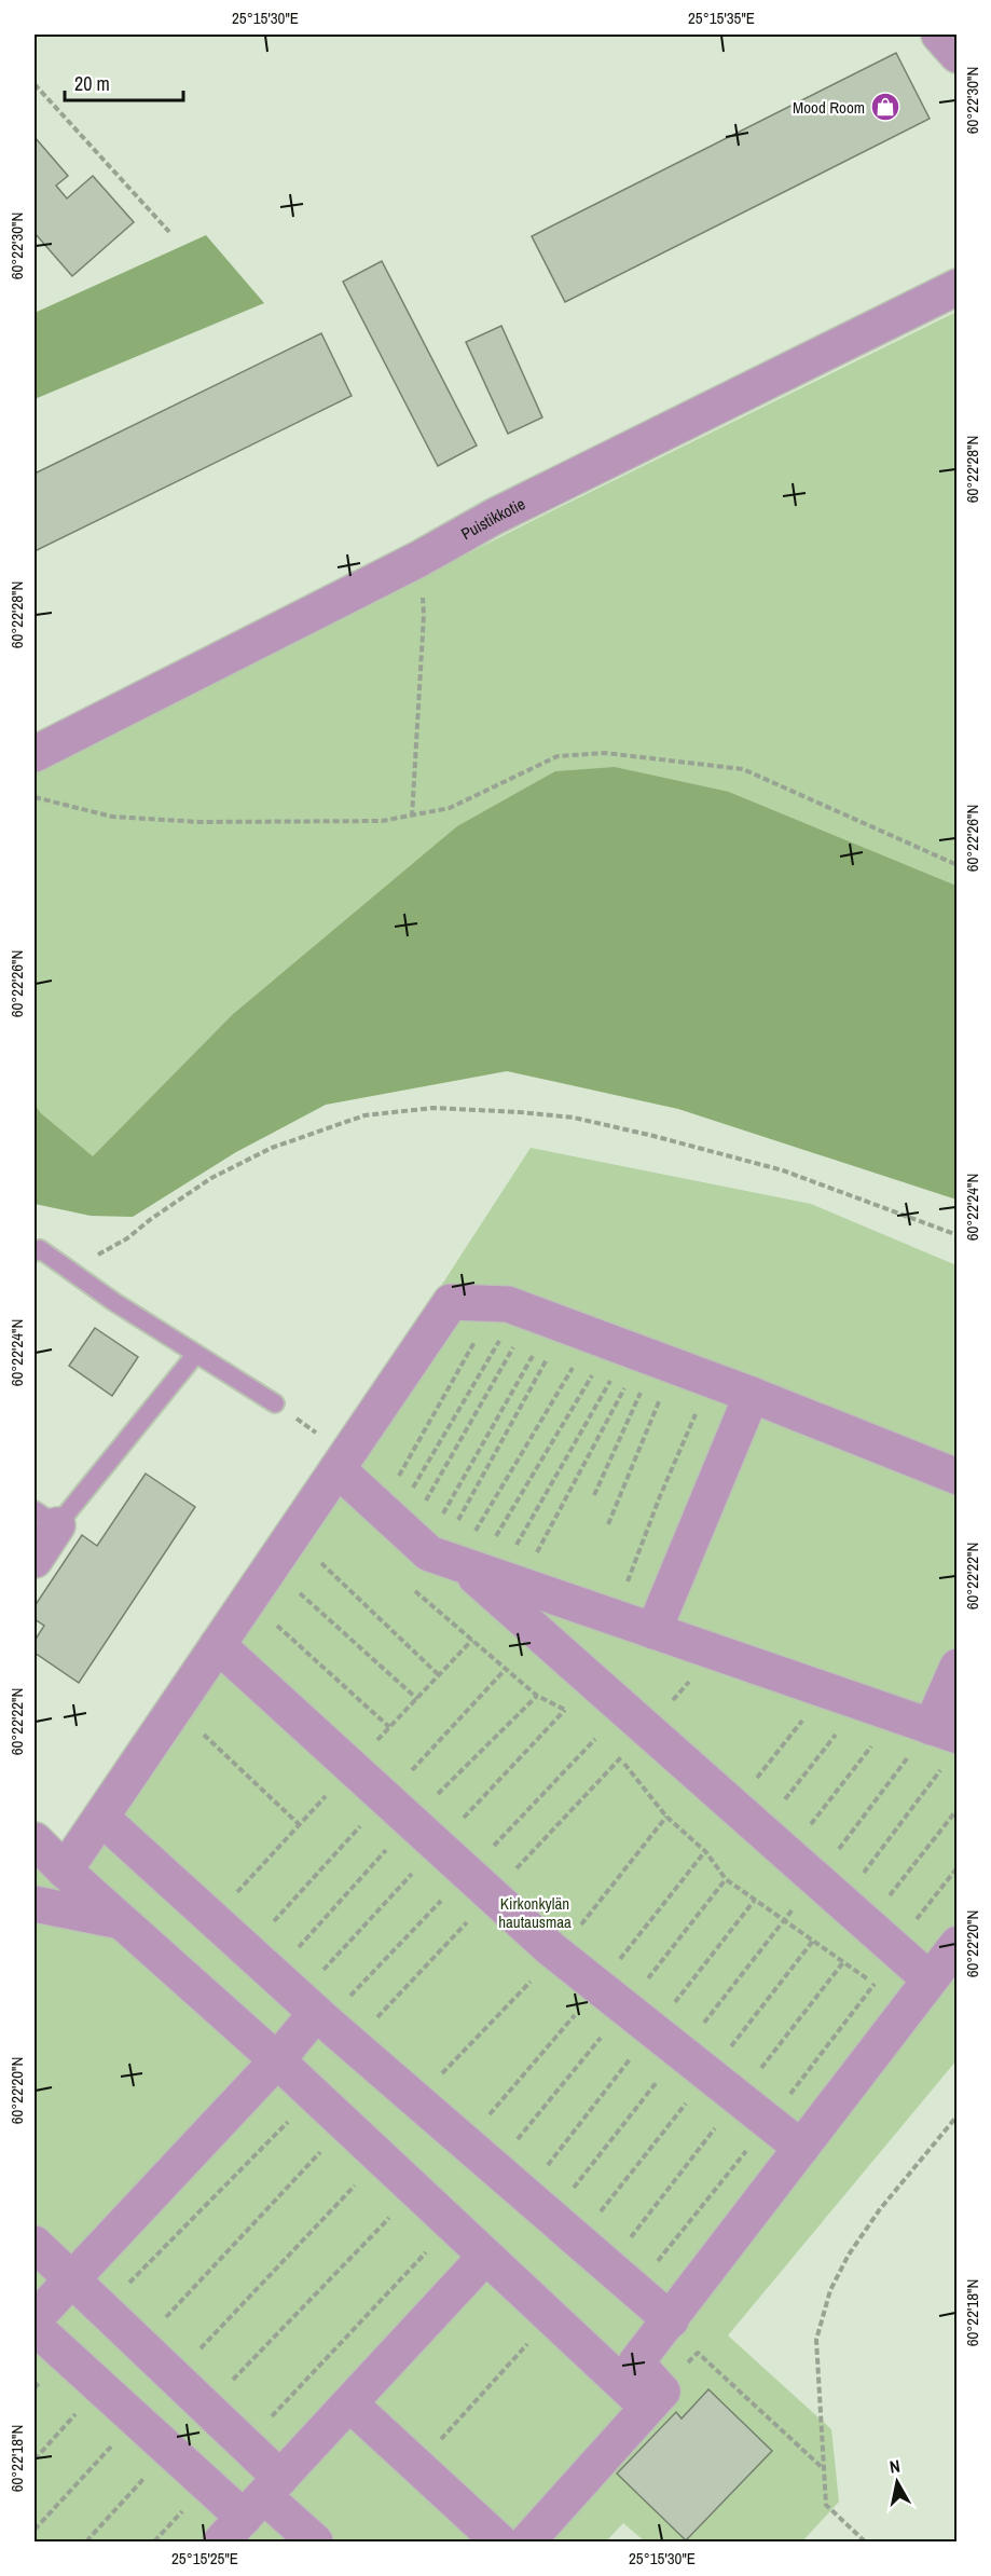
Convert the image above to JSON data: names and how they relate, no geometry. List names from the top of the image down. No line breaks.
{"streets":{"street":["Puistikkotie"]},"parks":["Kirkonkylän hautausmaa"],"places":{"shop":["Mood Room"]},"scale_bar":"20 m","north":"top","coordinates":["25°15'30\"E","25°15'35\"E","60°22'30\"N","60°22'28\"N","60°22'26\"N","60°22'24\"N","60°22'22\"N","60°22'20\"N","60°22'18\"N","25°15'25\"E"]}
